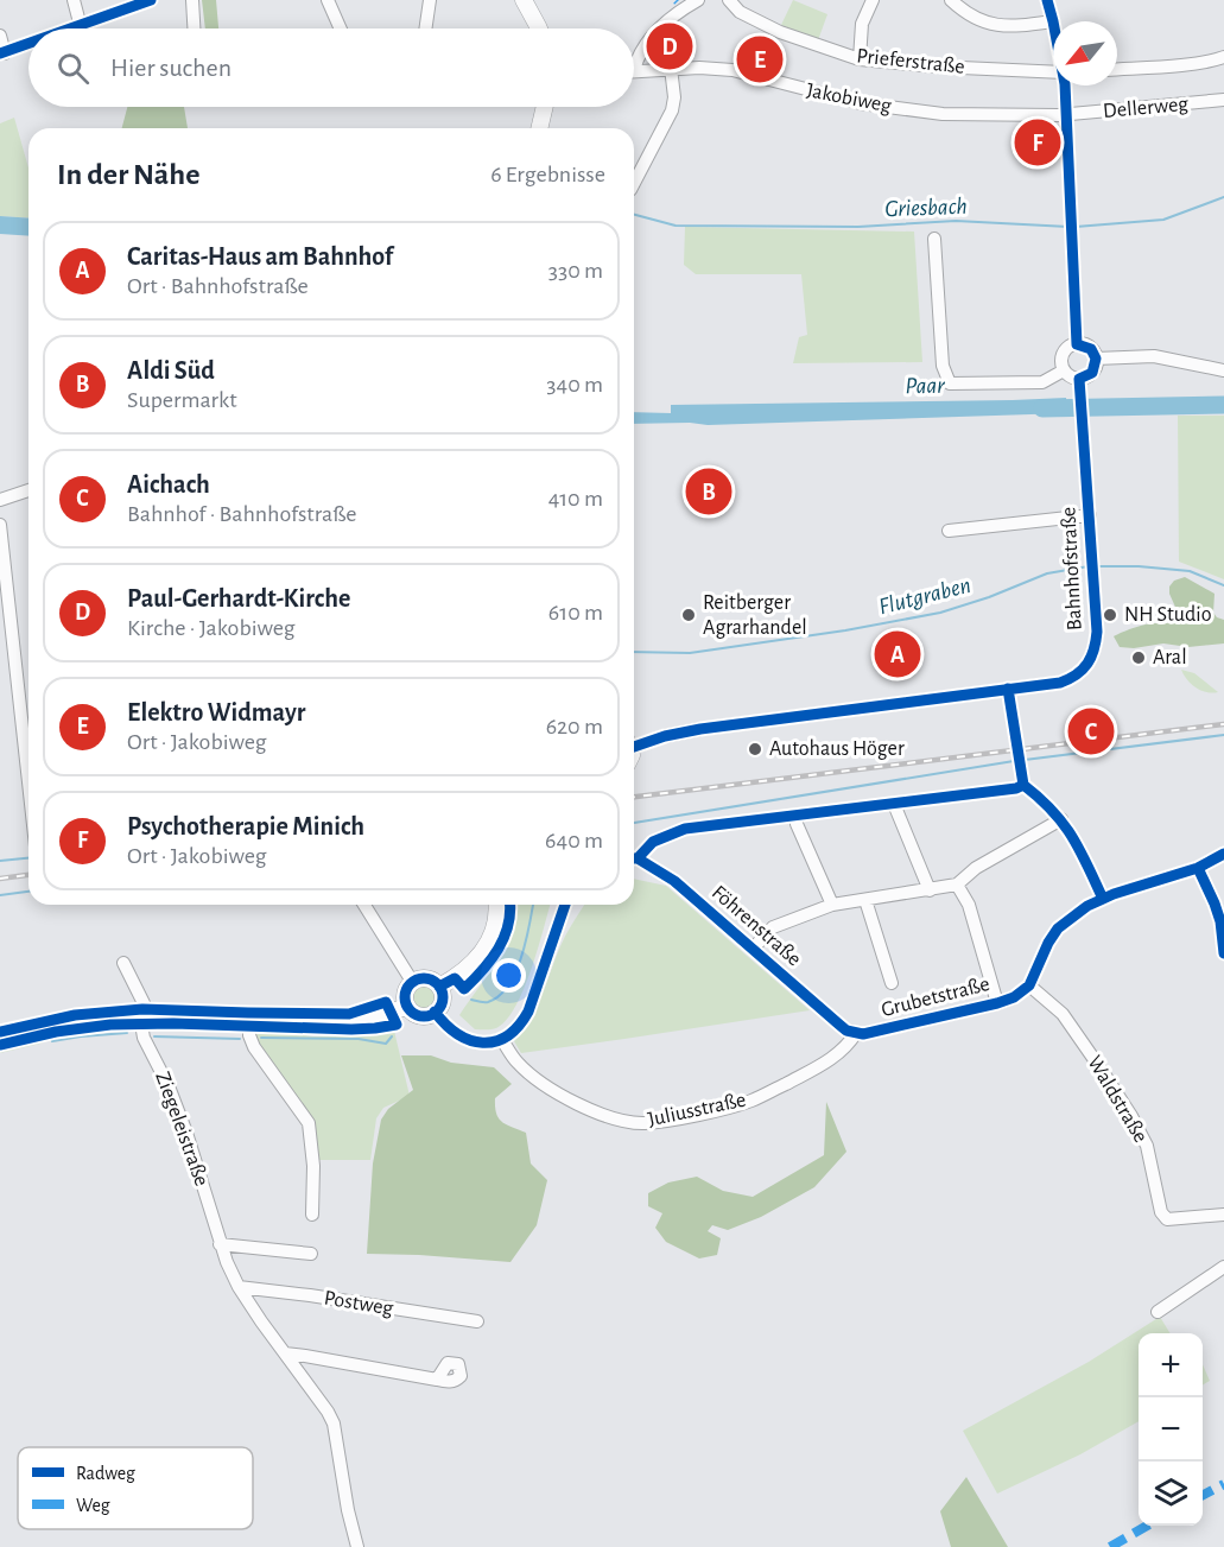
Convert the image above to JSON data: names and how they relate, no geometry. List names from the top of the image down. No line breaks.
{"streets":{"street":["Prieferstraße","Jakobiweg","Dellerweg","Bahnhofstraße","Föhrenstraße","Grubetstraße","Waldstraße","Juliusstraße","Ziegeleistraße","Postweg"]},"crossings":[["Jakobiweg","Dellerweg"],["Föhrenstraße","Grubetstraße"],["Föhrenstraße","Juliusstraße"],["Grubetstraße","Waldstraße"],["Grubetstraße","Juliusstraße"],["Ziegeleistraße","Postweg"]],"water":["Griesbach","Paar","Flutgraben"],"places":["Reitberger Agrarhandel","NH Studio","Aral","Autohaus Höger"],"legend":["Radweg","Weg"],"north":"bottom left","page":{"pins":["D","E","F","B","A","C"],"search":"Hier suchen","heading":["In der Nähe","6 Ergebnisse"],"list":[{"mark":"A","name":"Caritas-Haus am Bahnhof","note":"Ort · Bahnhofstraße","value":"330 m"},{"mark":"B","name":"Aldi Süd","note":"Supermarkt","value":"340 m"},{"mark":"C","name":"Aichach","note":"Bahnhof · Bahnhofstraße","value":"410 m"},{"mark":"D","name":"Paul-Gerhardt-Kirche","note":"Kirche · Jakobiweg","value":"610 m"},{"mark":"E","name":"Elektro Widmayr","note":"Ort · Jakobiweg","value":"620 m"},{"mark":"F","name":"Psychotherapie Minich","note":"Ort · Jakobiweg","value":"640 m"}],"map_buttons":["+","−"]}}
